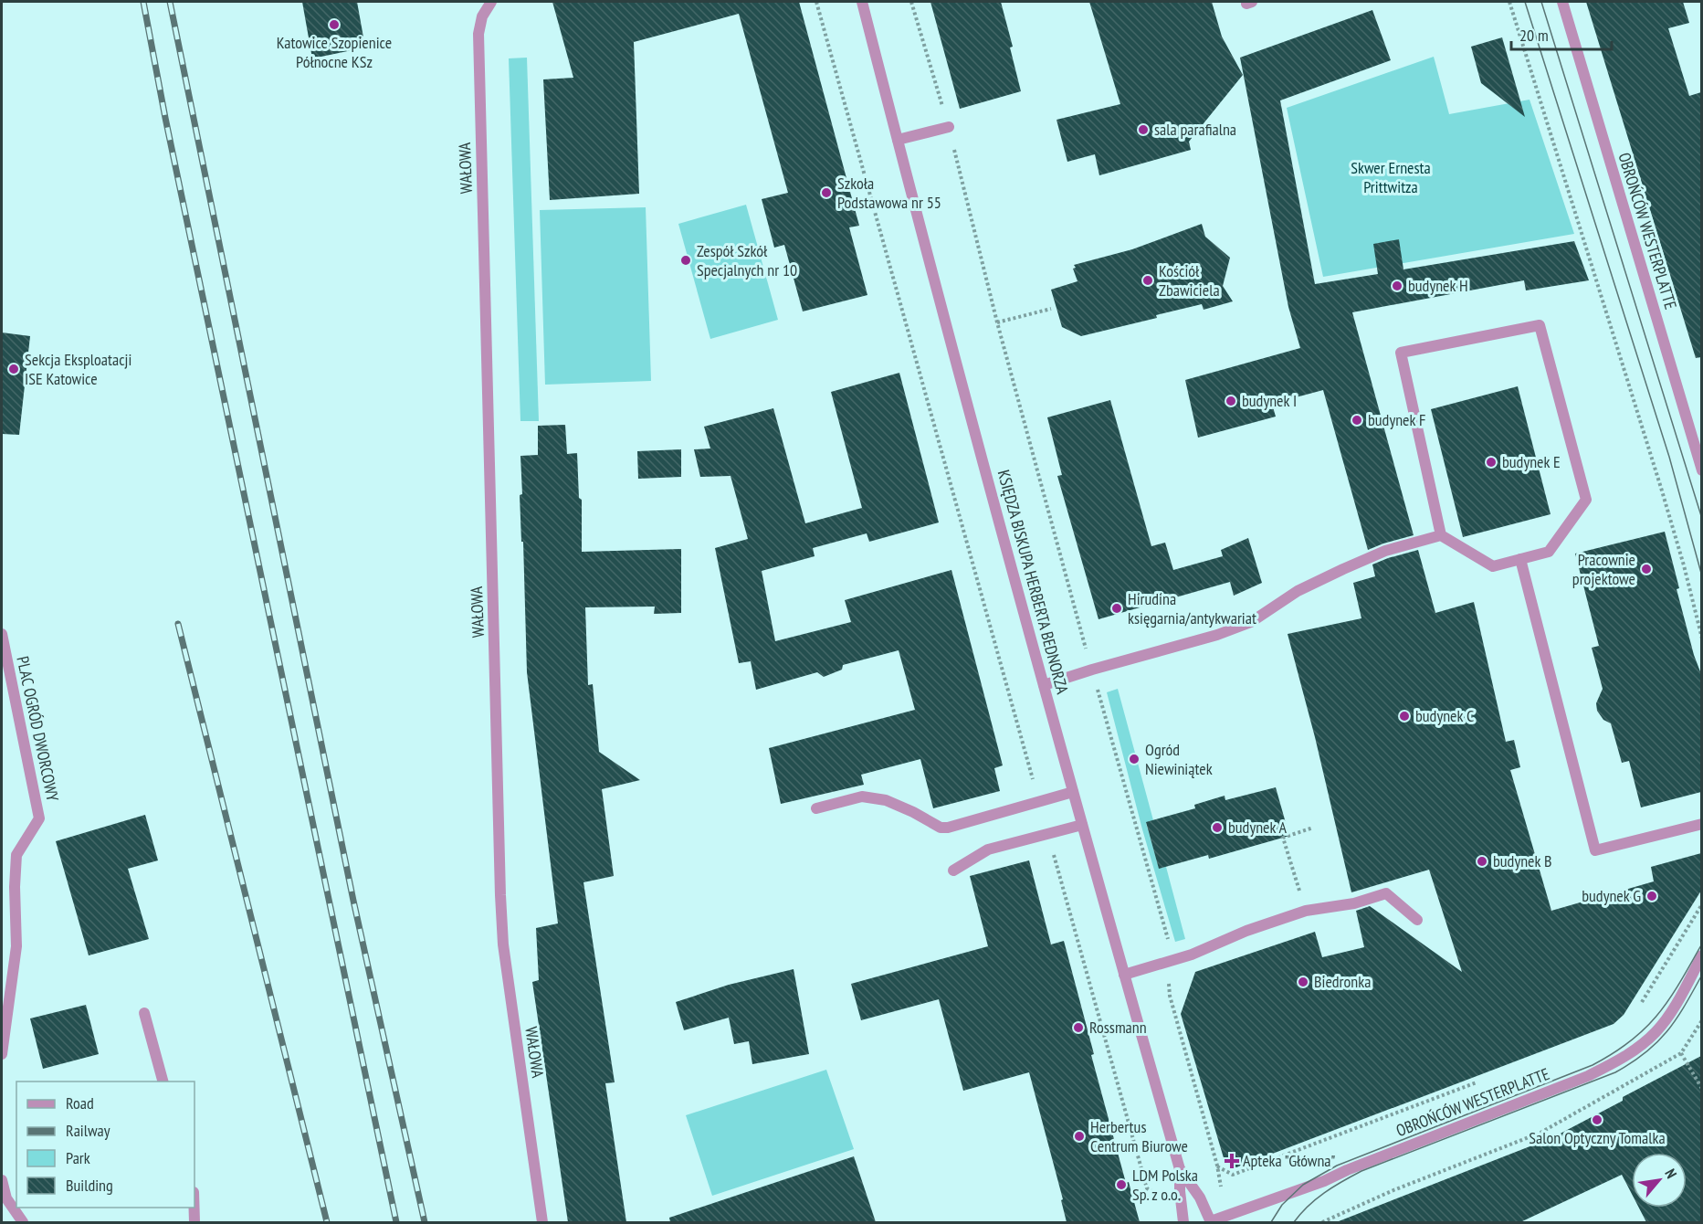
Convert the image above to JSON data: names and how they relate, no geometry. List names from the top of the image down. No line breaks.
{"streets":{"street":["WAŁOWA","OBROŃCÓW WESTERPLATTE","KSIĘDZA BISKUPA HERBERTA BEDNORZA","PLAC OGRÓD DWORCOWY"]},"crossings":[["OBROŃCÓW WESTERPLATTE","KSIĘDZA BISKUPA HERBERTA BEDNORZA"]],"parks":["Skwer Ernesta Prittwitza"],"places":{"other":["Katowice Szopienice Północne KSz","sala parafialna","Szkoła Podstawowa nr 55","Zespół Szkół Specjalnych nr 10","Kościół Zbawiciela","budynek H","Sekcja Eksploatacji ISE Katowice","budynek I","budynek F","budynek E","Pracownie projektowe","Hirudina księgarnia/antykwariat","budynek C","Ogród Niewiniątek","budynek A","budynek B","budynek G","Biedronka","Rossmann","Salon Optyczny Tomalka","Herbertus Centrum Biurowe","LDM Polska Sp. z o.o."],"health":["Apteka \"Główna\""]},"legend":["Road","Railway","Park","Building"],"scale_bar":"20 m","north":"top right"}
